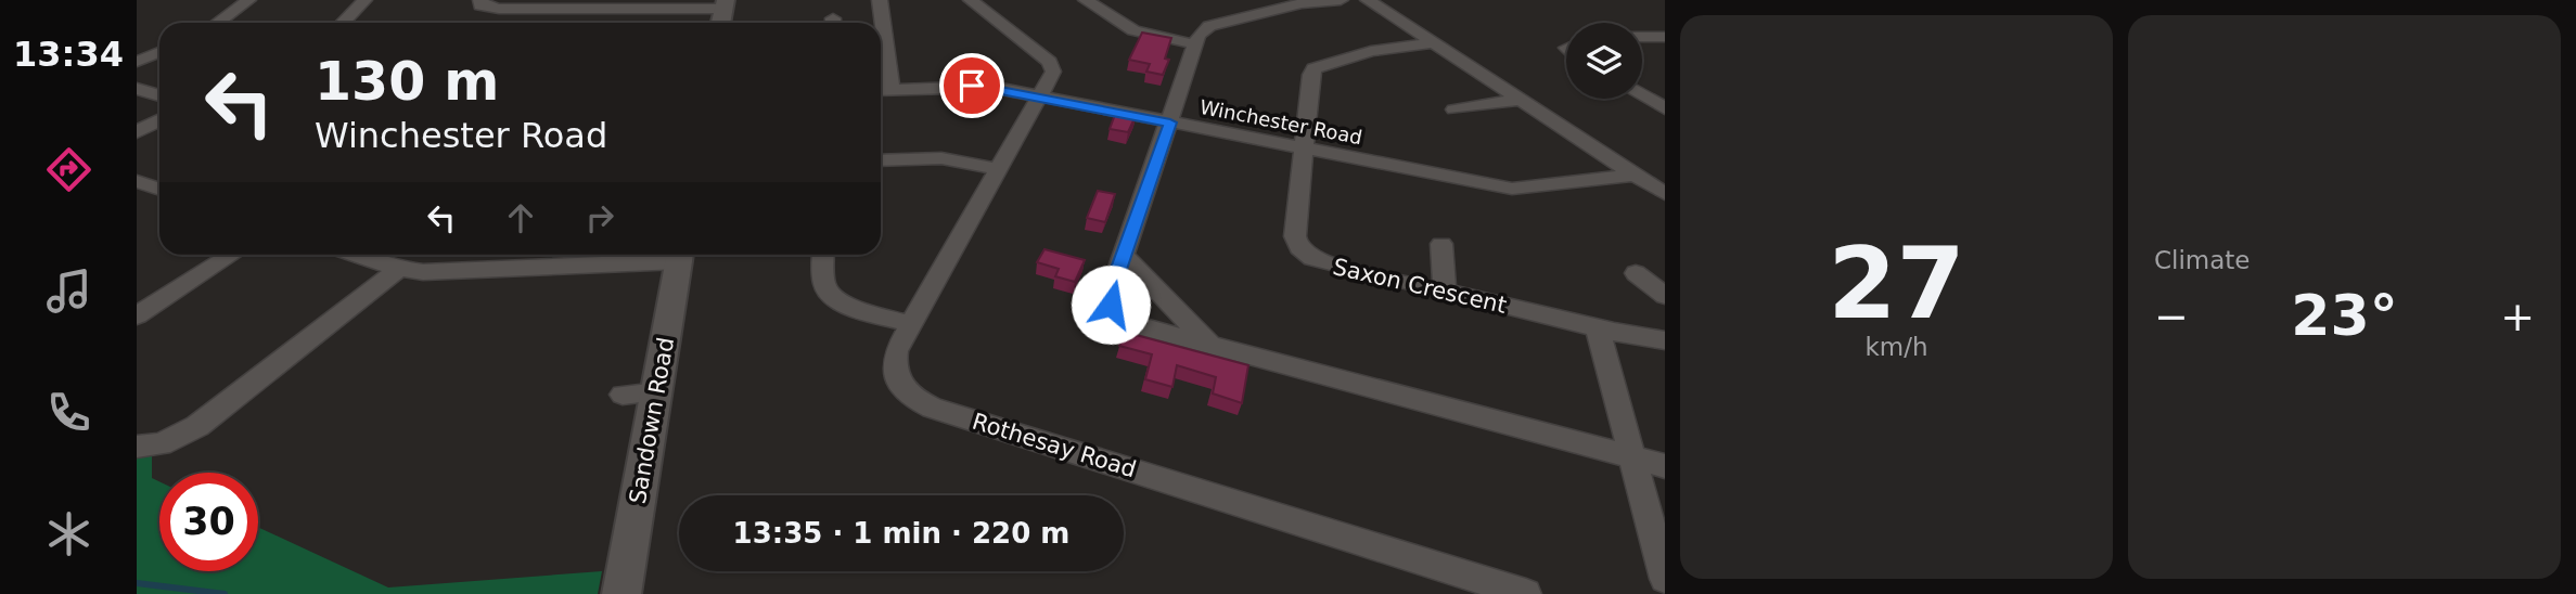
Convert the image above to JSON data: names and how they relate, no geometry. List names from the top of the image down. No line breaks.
{"streets":{"street":["Winchester Road","Saxon Crescent","Sandown Road","Rothesay Road"]},"crossings":[["Winchester Road","Saxon Crescent"],["Winchester Road","Rothesay Road"]],"page":{"tabs":"13:34","tile":[["27","km/h"],"Climate"],"turn":["130 m","Winchester Road"],"heat":["−","23°","+"],"limit":"30","trip":"13:35 · 1 min · 220 m"}}
